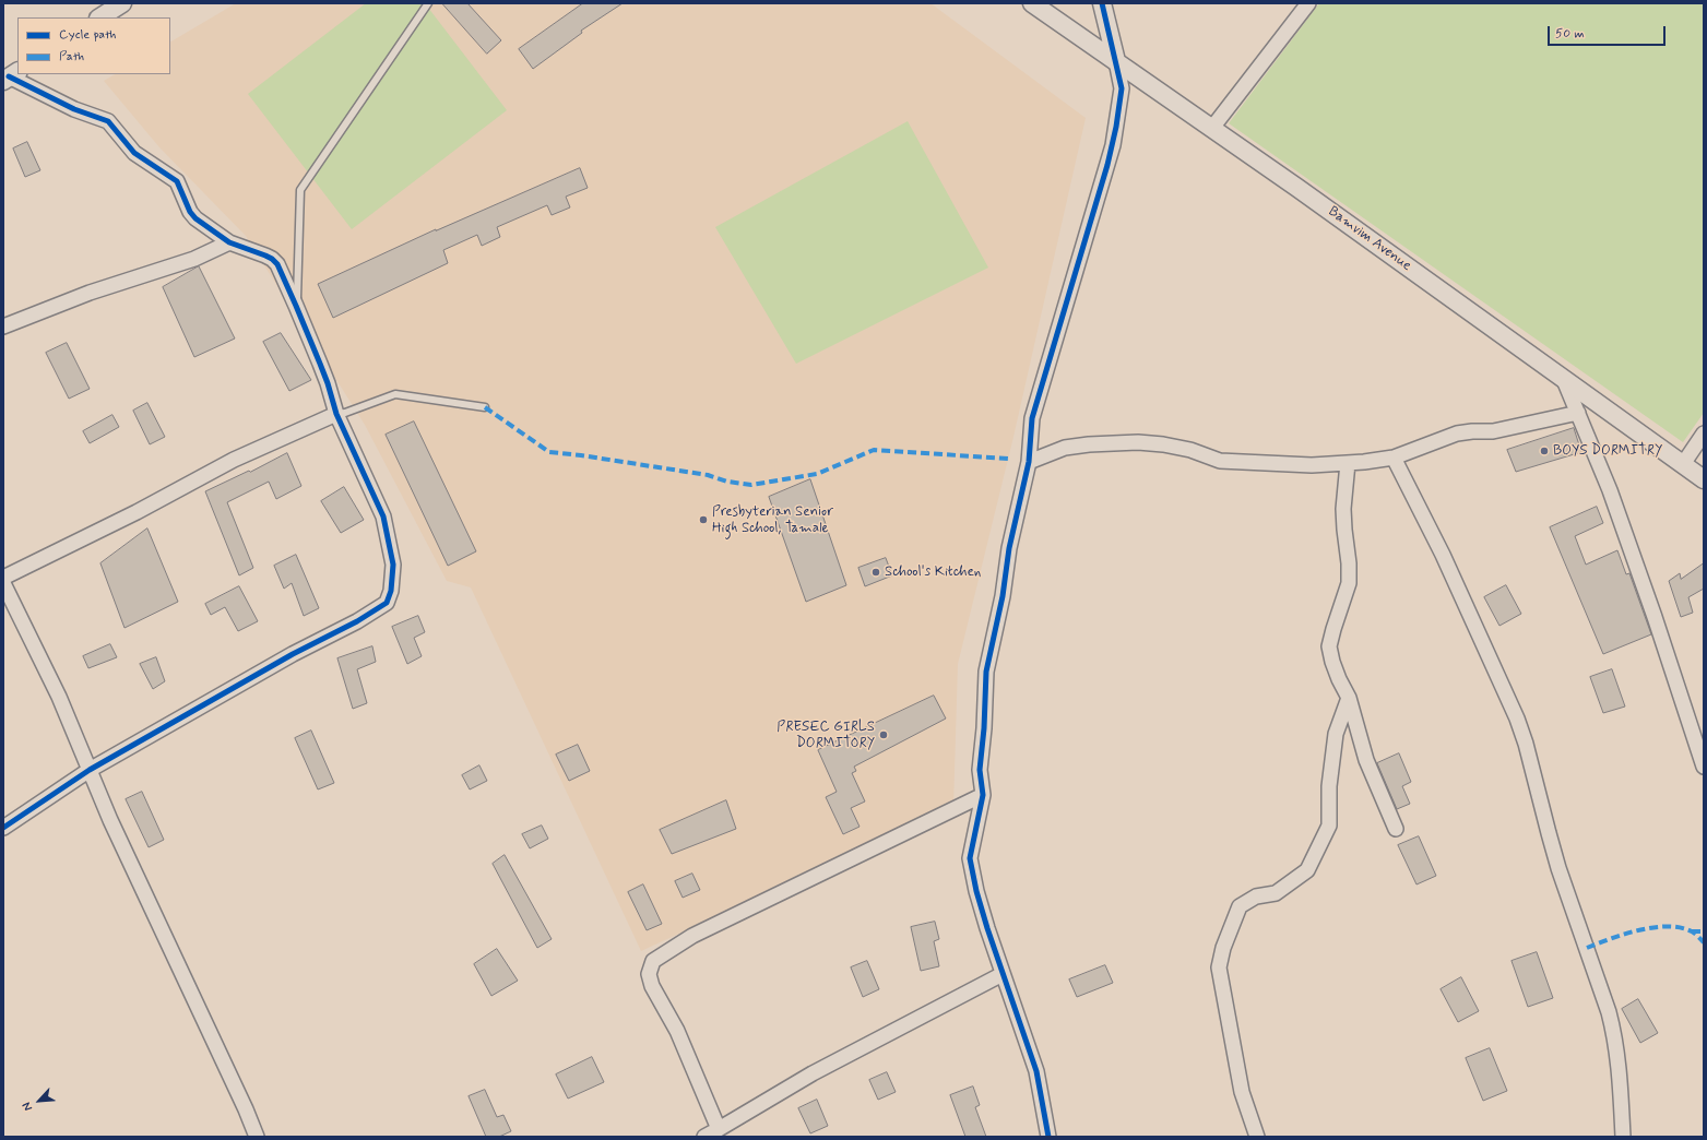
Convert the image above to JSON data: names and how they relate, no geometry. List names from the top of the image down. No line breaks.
{"streets":{"street":["Bamvim Avenue"]},"places":["BOYS DORMITRY","Presbyterian Senior High School, Tamale","School's Kitchen","PRESEC GIRLS DORMITORY"],"legend":["Cycle path","Path"],"scale_bar":"50 m","north":"bottom left"}
